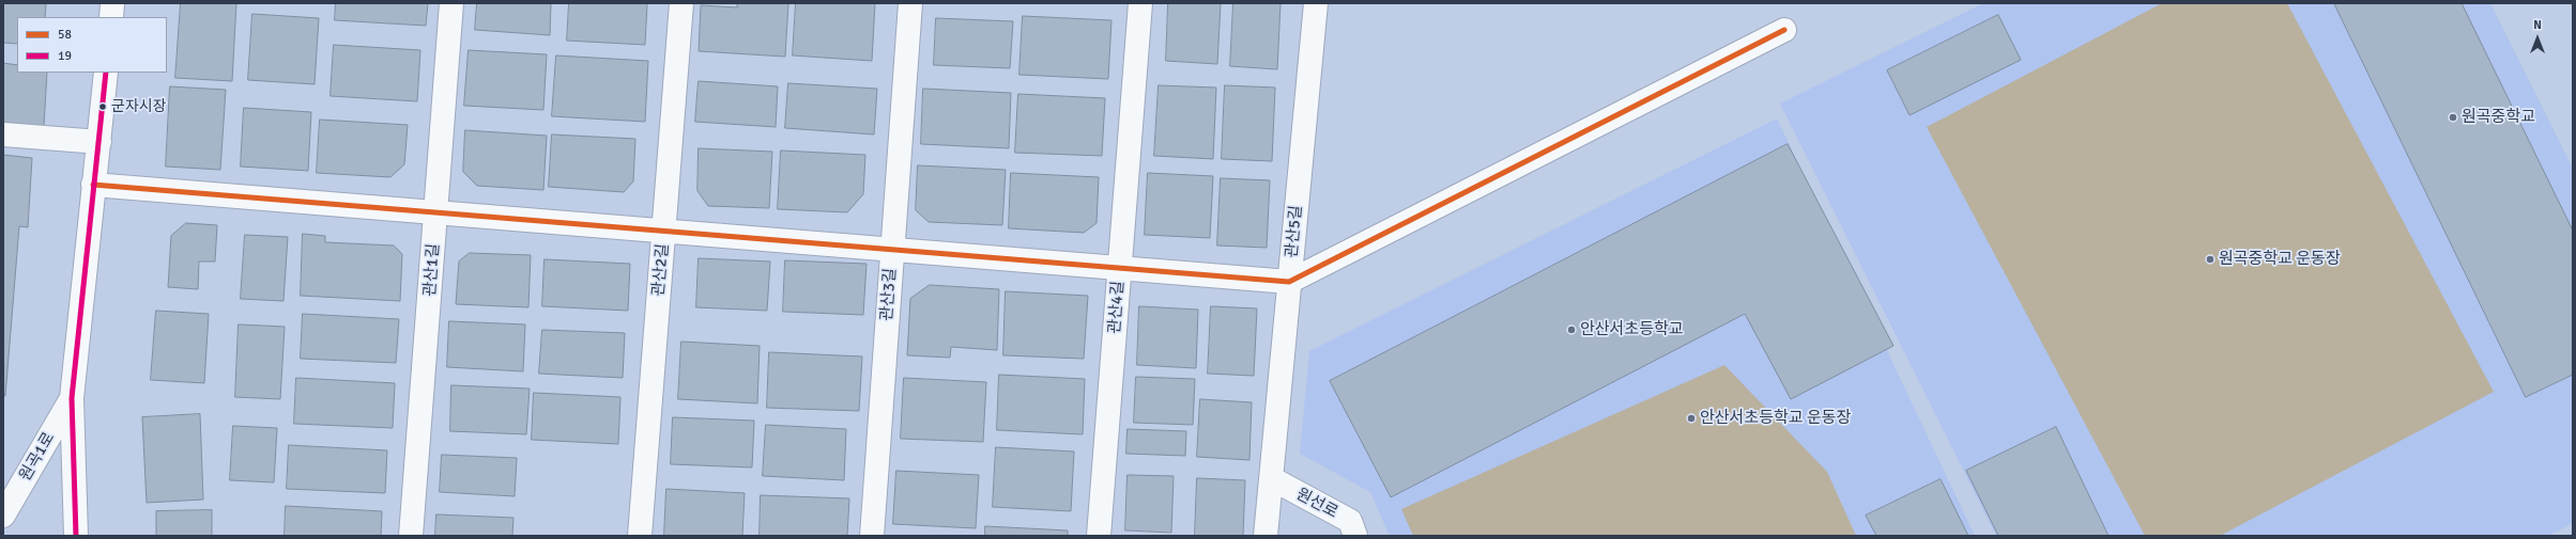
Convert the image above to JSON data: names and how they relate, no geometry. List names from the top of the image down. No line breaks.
{"streets":{"street":["관산5길","관산1길","관산2길","관산3길","관산4길","원곡1로","원선로"]},"crossings":[["관산5길","원선로"]],"places":["군자시장","원곡중학교","원곡중학교 운동장","안산서초등학교","안산서초등학교 운동장"],"lines":["transit line 58","transit line 19"],"legend":["58","19"],"north":"top"}
